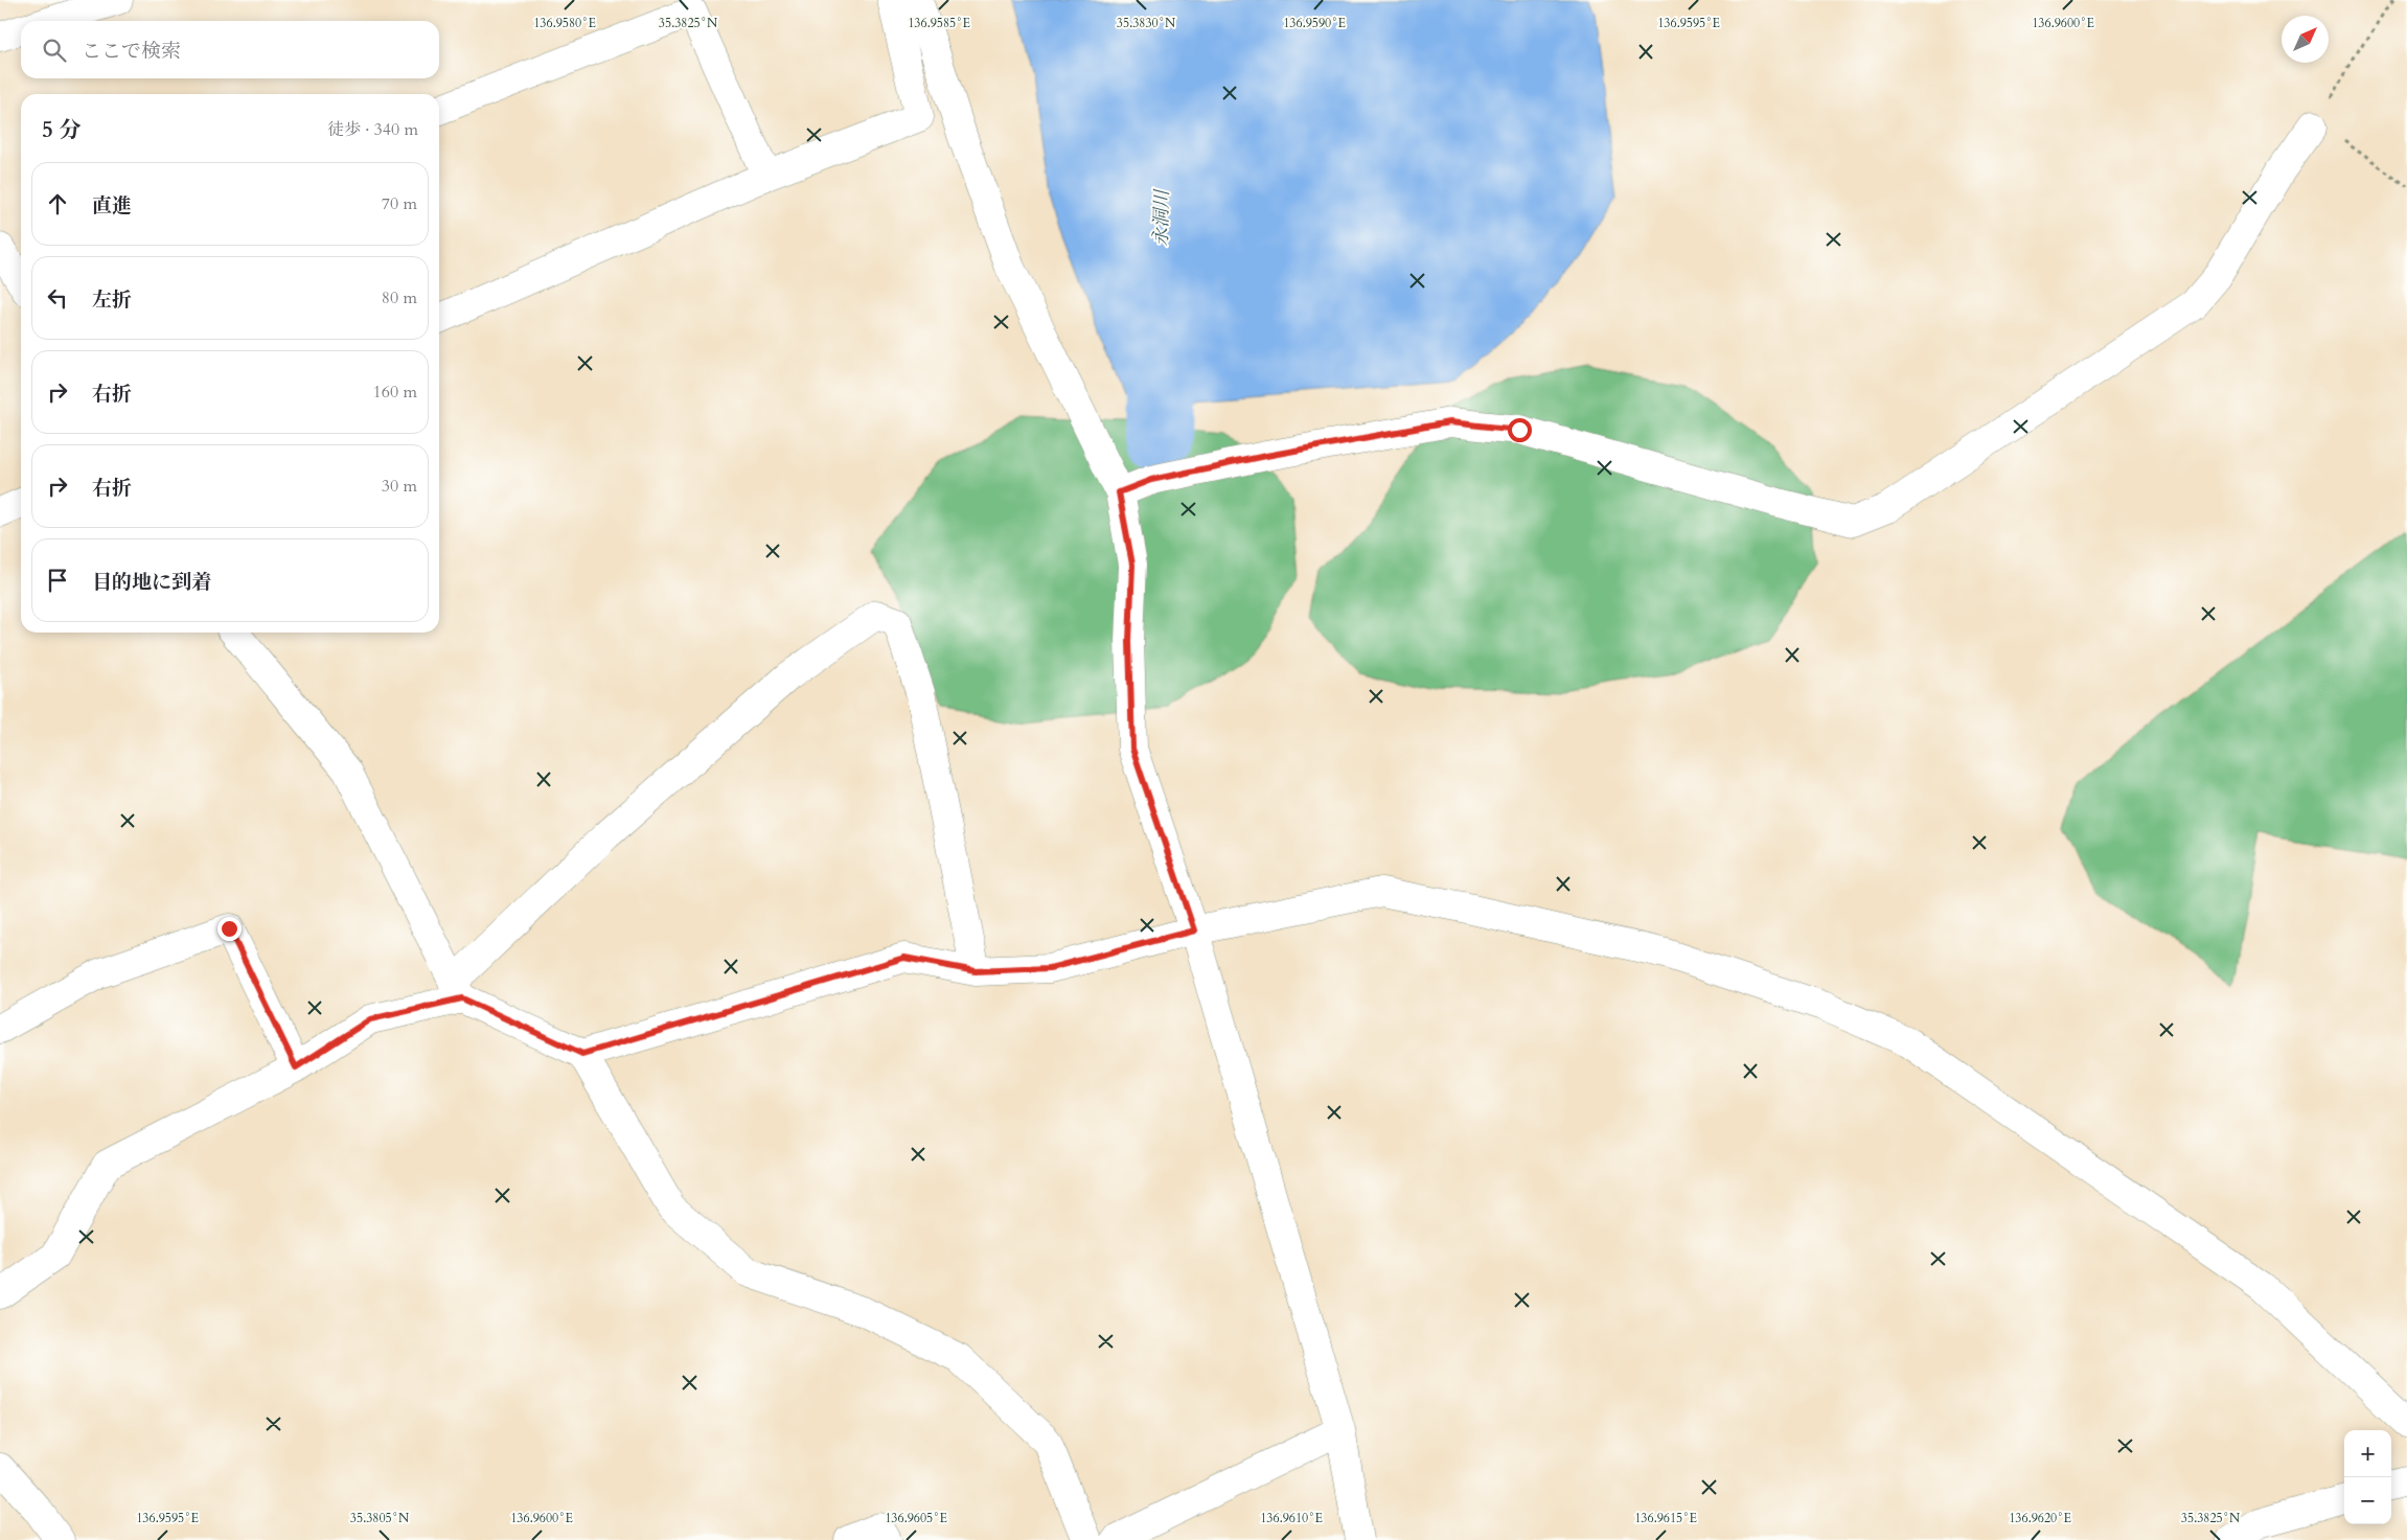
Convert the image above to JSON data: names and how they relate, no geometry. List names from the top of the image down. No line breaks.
{"water":["永洞川"],"north":"top right","page":{"search":"ここで検索","heading":["5 分","徒歩 · 340 m"],"list":[["直進","70 m"],["左折","80 m"],["右折","160 m"],["右折","30 m"],"目的地に到着"],"map_buttons":["+","−"]},"coordinates":["136.9580°E","35.3825°N","136.9585°E","35.3830°N","136.9590°E","136.9595°E","136.9600°E","35.3805°N","136.9605°E","136.9610°E","136.9615°E","136.9620°E"]}
